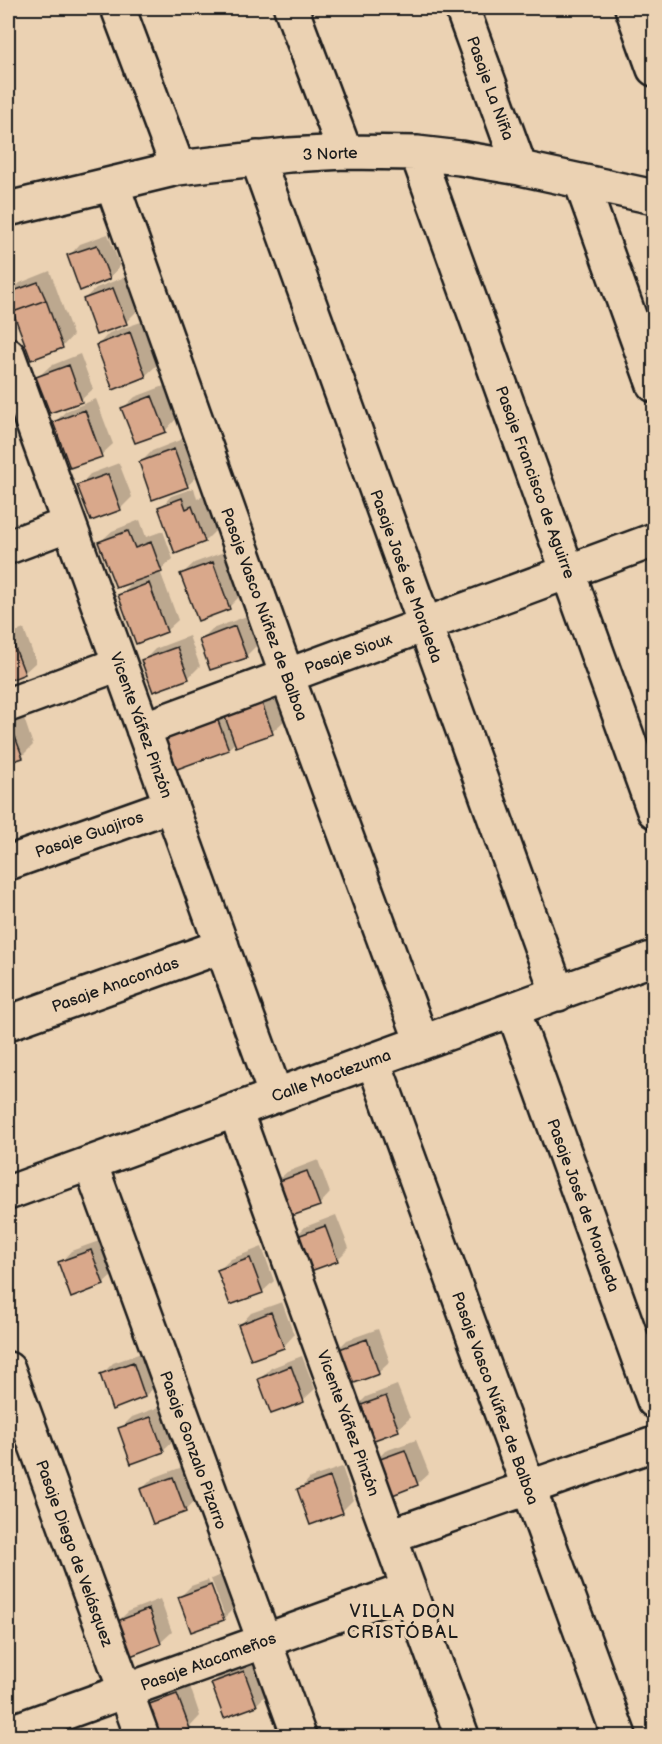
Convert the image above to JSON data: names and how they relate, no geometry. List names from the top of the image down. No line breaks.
{"streets":{"street":["Pasaje La Niña","3 Norte","Pasaje Francisco de Aguirre","Pasaje José de Moraleda","Pasaje Vasco Núñez de Balboa","Pasaje Sioux","Vicente Yáñez Pinzón","Pasaje Guajiros","Pasaje Anacondas","Calle Moctezuma","Pasaje Gonzalo Pizarro","Pasaje Diego de Velásquez","Pasaje Atacameños"]},"crossings":[["Pasaje La Niña","3 Norte"],["3 Norte","Pasaje Francisco de Aguirre"],["3 Norte","Pasaje José de Moraleda"],["3 Norte","Pasaje Vasco Núñez de Balboa"],["Pasaje Francisco de Aguirre","Pasaje Sioux"],["Pasaje José de Moraleda","Pasaje Sioux"],["Pasaje José de Moraleda","Calle Moctezuma"],["Pasaje Vasco Núñez de Balboa","Pasaje Sioux"],["Pasaje Vasco Núñez de Balboa","Calle Moctezuma"],["Pasaje Sioux","Vicente Yáñez Pinzón"],["Vicente Yáñez Pinzón","Pasaje Guajiros"],["Vicente Yáñez Pinzón","Pasaje Anacondas"],["Vicente Yáñez Pinzón","Calle Moctezuma"],["Vicente Yáñez Pinzón","Pasaje Atacameños"],["Calle Moctezuma","Pasaje Gonzalo Pizarro"],["Pasaje Gonzalo Pizarro","Pasaje Atacameños"],["Pasaje Diego de Velásquez","Pasaje Atacameños"]],"districts":["VILLA DON CRISTÓBAL"]}
